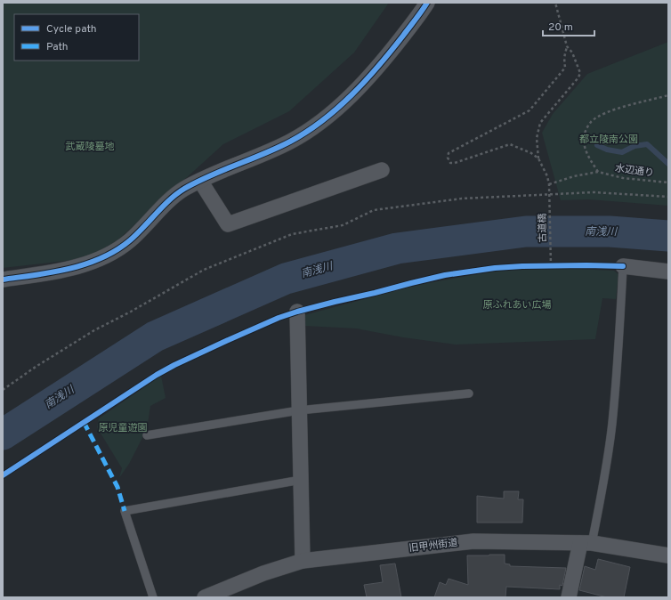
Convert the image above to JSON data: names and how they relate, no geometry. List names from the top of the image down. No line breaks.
{"streets":{"street":["旧甲州街道"],"path":["水辺通り","古道橋"]},"water":["南浅川"],"parks":["都立陵南公園","武蔵陵墓地","原ふれあい広場","原児童遊園"],"legend":["Cycle path","Path"],"scale_bar":"20 m"}
